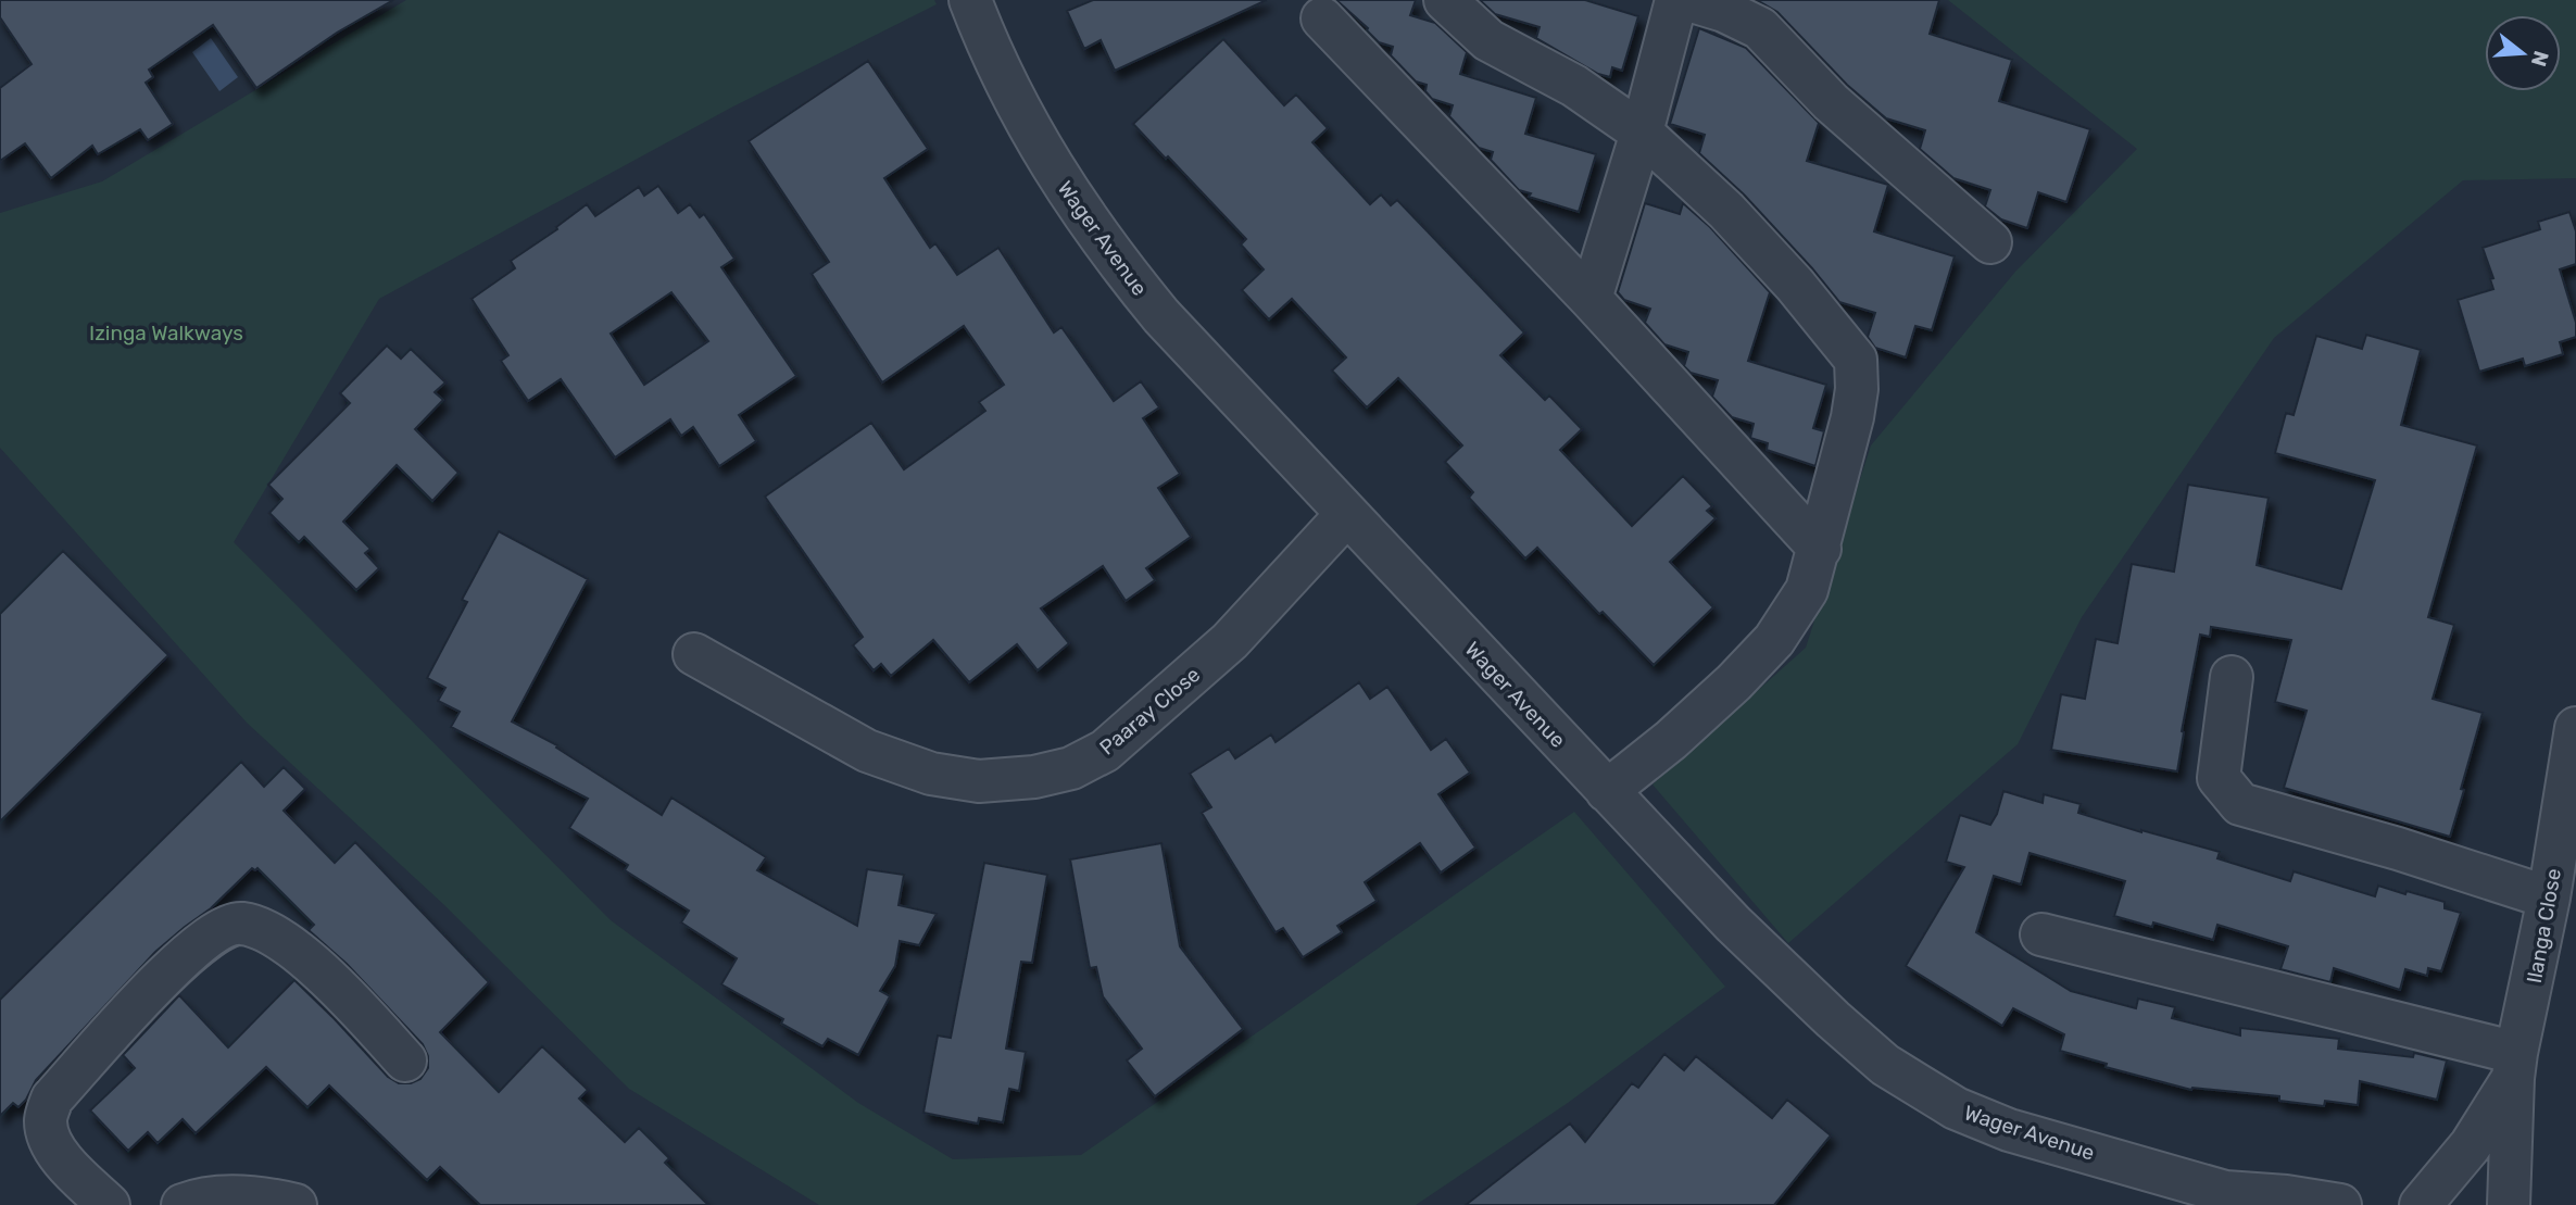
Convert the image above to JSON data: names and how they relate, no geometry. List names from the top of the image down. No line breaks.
{"streets":{"street":["Wager Avenue","Paaray Close","Ilanga Close"]},"crossings":[["Wager Avenue","Paaray Close"]],"parks":["Izinga Walkways"],"north":"right"}
